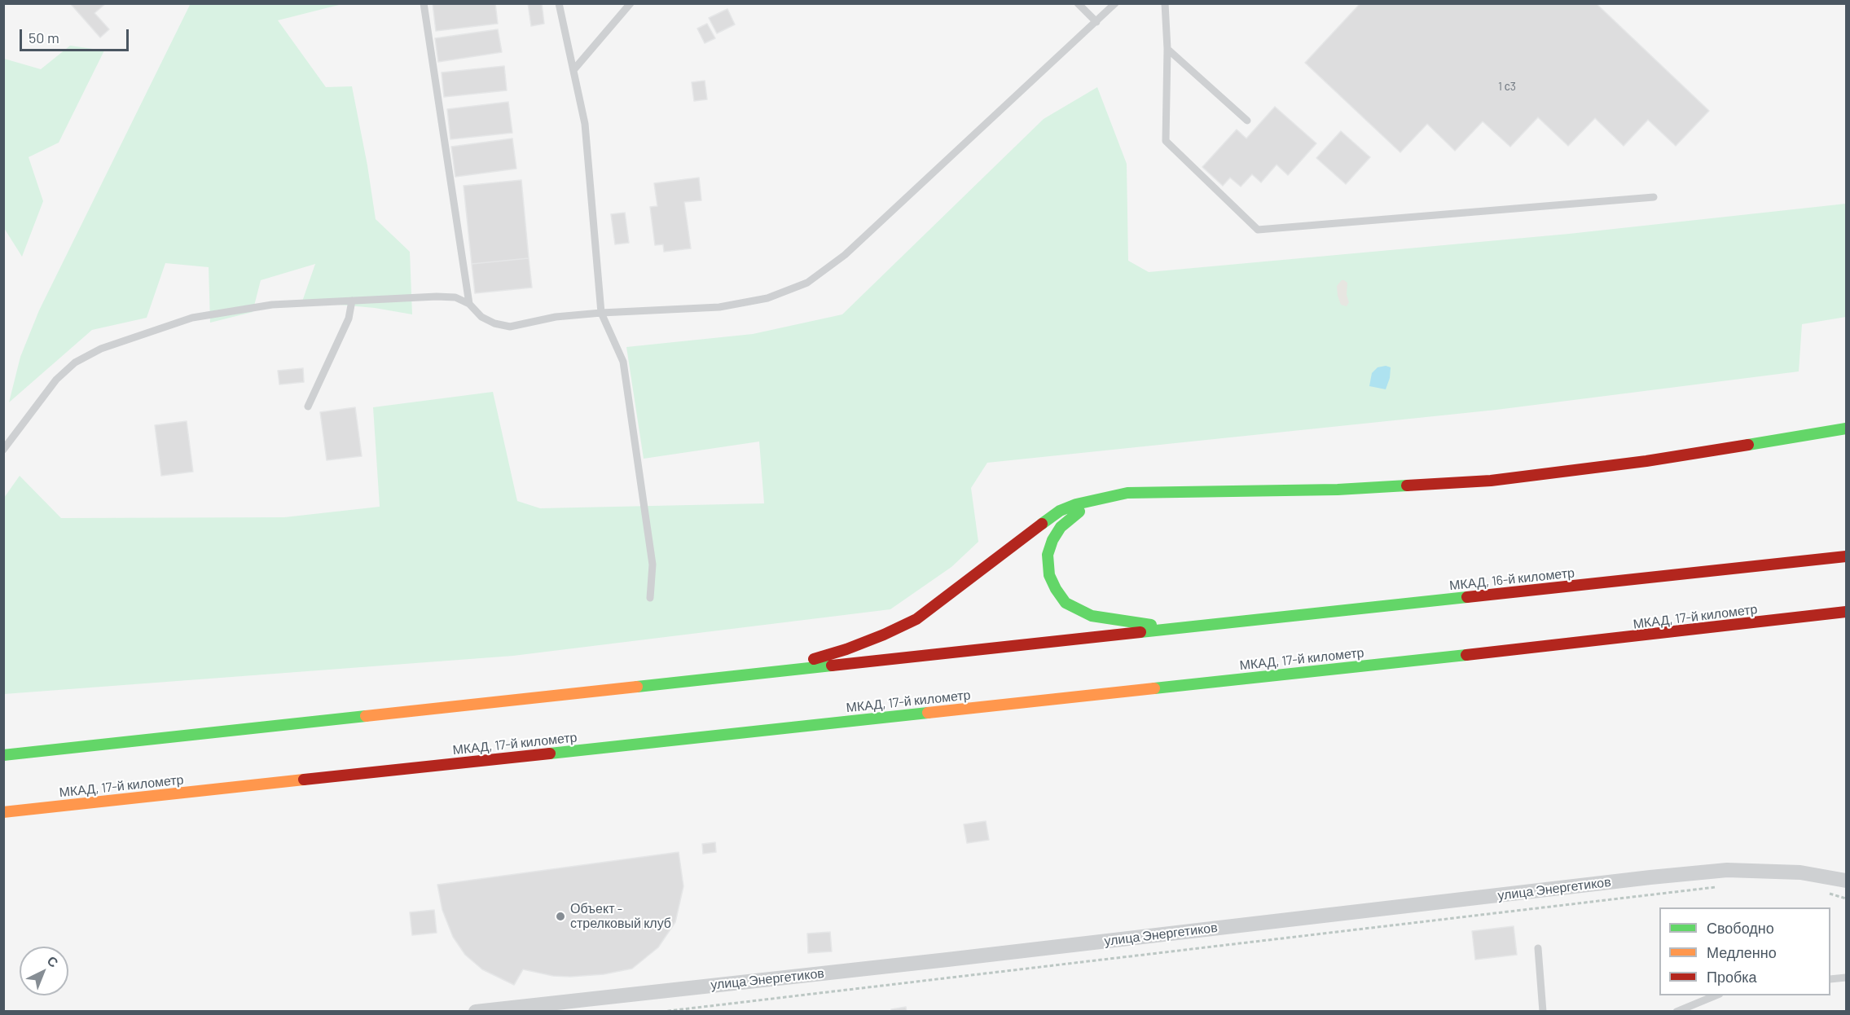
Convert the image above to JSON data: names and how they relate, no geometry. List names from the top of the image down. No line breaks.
{"streets":{"main road":["МКАД, 16-й километр","МКАД, 17-й километр"],"street":["улица Энергетиков"]},"places":["Объект - стрелковый клуб"],"house_numbers":["1 с3"],"legend":["Свободно","Медленно","Пробка"],"scale_bar":"50 m","north":"top right"}
